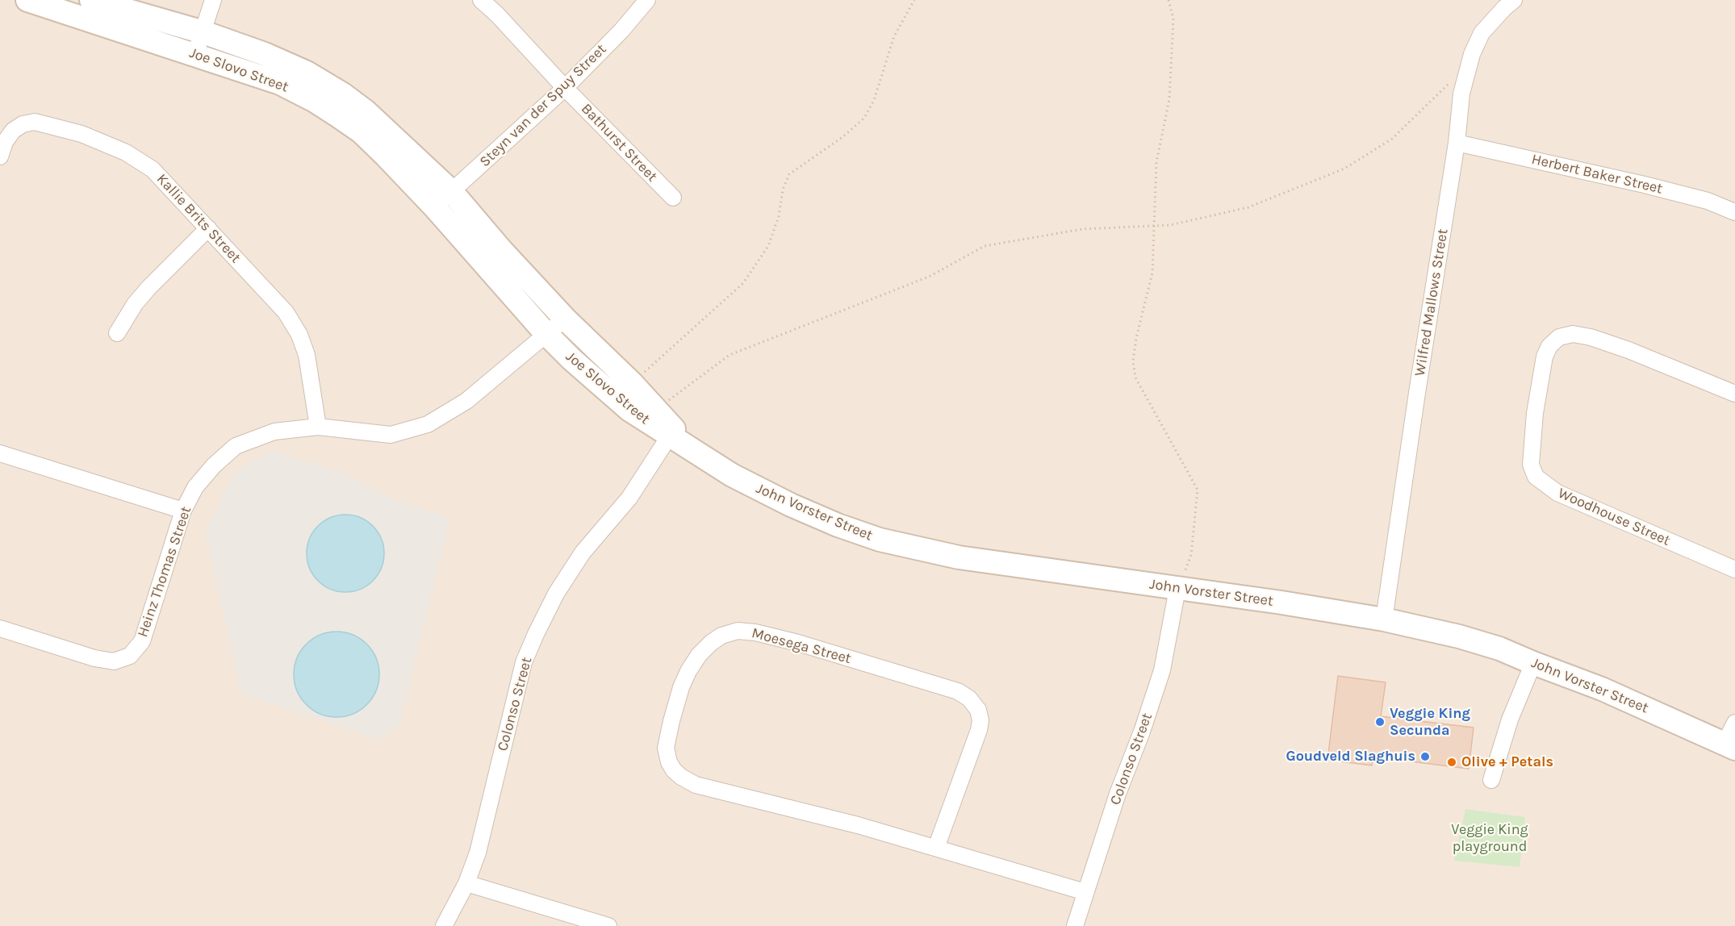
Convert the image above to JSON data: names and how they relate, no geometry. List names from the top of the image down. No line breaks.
{"streets":{"street":["Joe Slovo Street","Steyn van der Spuy Street","Bathurst Street","Herbert Baker Street","Kallie Brits Street","Wilfred Mallows Street","John Vorster Street","Woodhouse Street","Heinz Thomas Street","Moesega Street","Colonso Street"]},"crossings":[["Joe Slovo Street","Steyn van der Spuy Street"],["Joe Slovo Street","John Vorster Street"],["Joe Slovo Street","Heinz Thomas Street"],["Joe Slovo Street","Colonso Street"],["Steyn van der Spuy Street","Bathurst Street"],["Herbert Baker Street","Wilfred Mallows Street"],["Kallie Brits Street","Heinz Thomas Street"],["Wilfred Mallows Street","John Vorster Street"],["John Vorster Street","Colonso Street"],["Moesega Street","Colonso Street"]],"parks":["Veggie King playground"],"places":["Veggie King Secunda","Goudveld Slaghuis","Olive + Petals"]}
